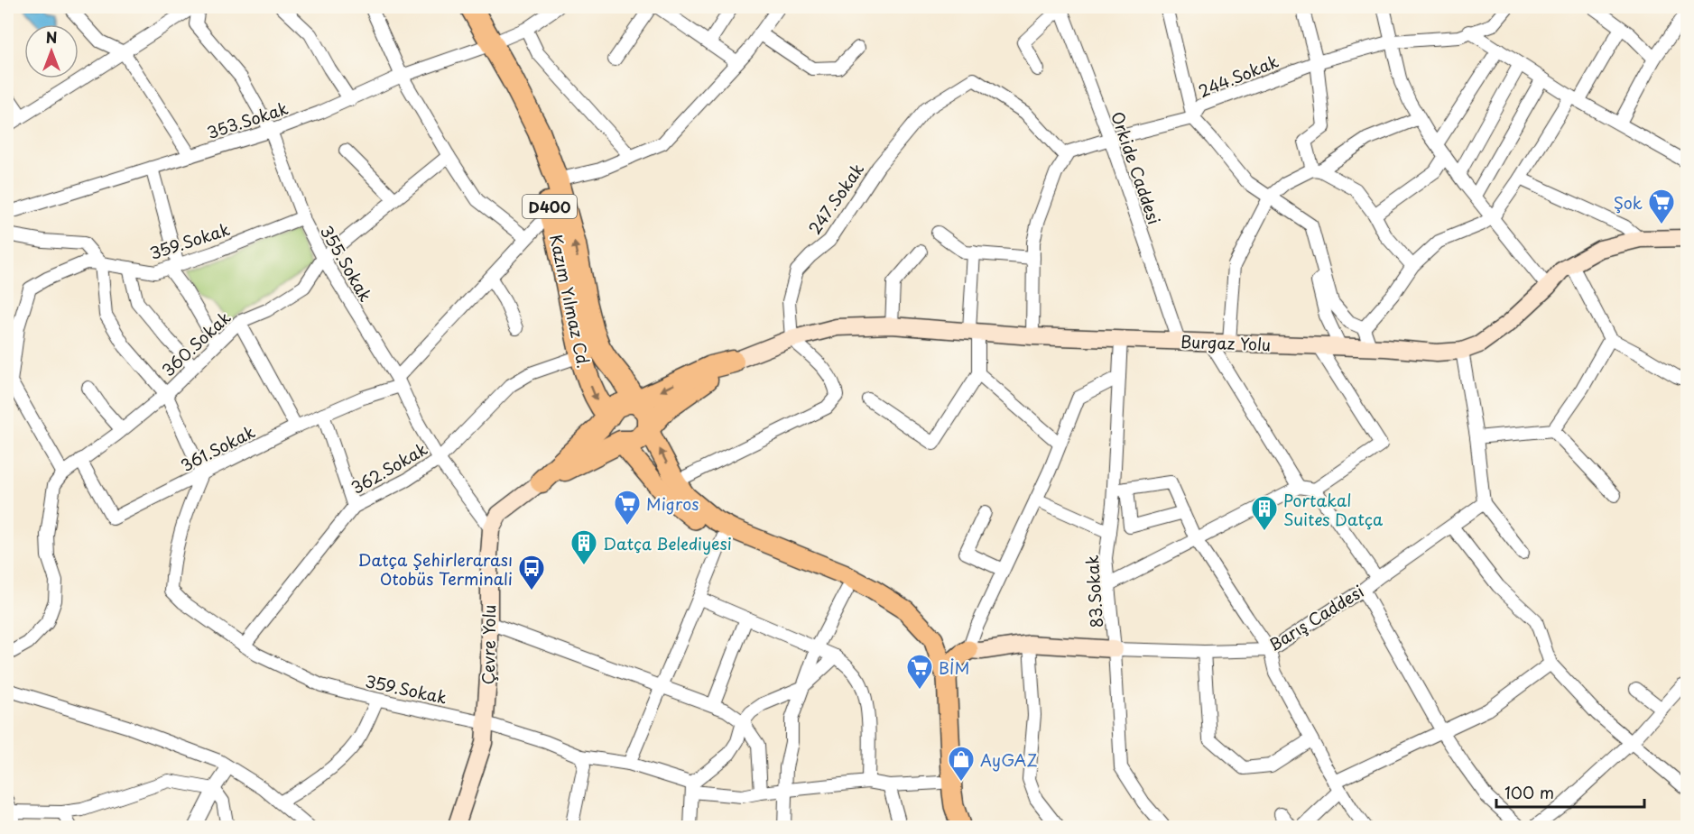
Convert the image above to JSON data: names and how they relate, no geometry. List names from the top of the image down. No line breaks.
{"streets":{"highway":["D400","Kazım Yılmaz Cd."],"street":["244.Sokak","353.Sokak","Orkide Caddesi","247.Sokak","359.Sokak","355.Sokak","Burgaz Yolu","360.Sokak","361.Sokak","362.Sokak","83.Sokak","Barış Caddesi","Çevre Yolu"]},"crossings":[["244.Sokak","Orkide Caddesi"],["244.Sokak","247.Sokak"],["353.Sokak","355.Sokak"],["353.Sokak","Kazım Yılmaz Cd."],["Orkide Caddesi","Burgaz Yolu"],["247.Sokak","Burgaz Yolu"],["D400","Kazım Yılmaz Cd."],["359.Sokak","355.Sokak"],["359.Sokak","360.Sokak"],["359.Sokak","361.Sokak"],["359.Sokak","362.Sokak"],["359.Sokak","Çevre Yolu"],["355.Sokak","360.Sokak"],["355.Sokak","361.Sokak"],["355.Sokak","362.Sokak"],["355.Sokak","Çevre Yolu"],["Kazım Yılmaz Cd.","361.Sokak"],["Kazım Yılmaz Cd.","362.Sokak"],["Burgaz Yolu","83.Sokak"],["360.Sokak","361.Sokak"],["83.Sokak","Barış Caddesi"]],"places":{"supermarket":["Şok","Migros","BİM"],"building":["Portakal Suites Datça","Datça Belediyesi"],"bus stop":["Datça Şehirlerarası Otobüs Terminali"],"shop":["AyGAZ"]},"scale_bar":"100 m","north":"top"}
